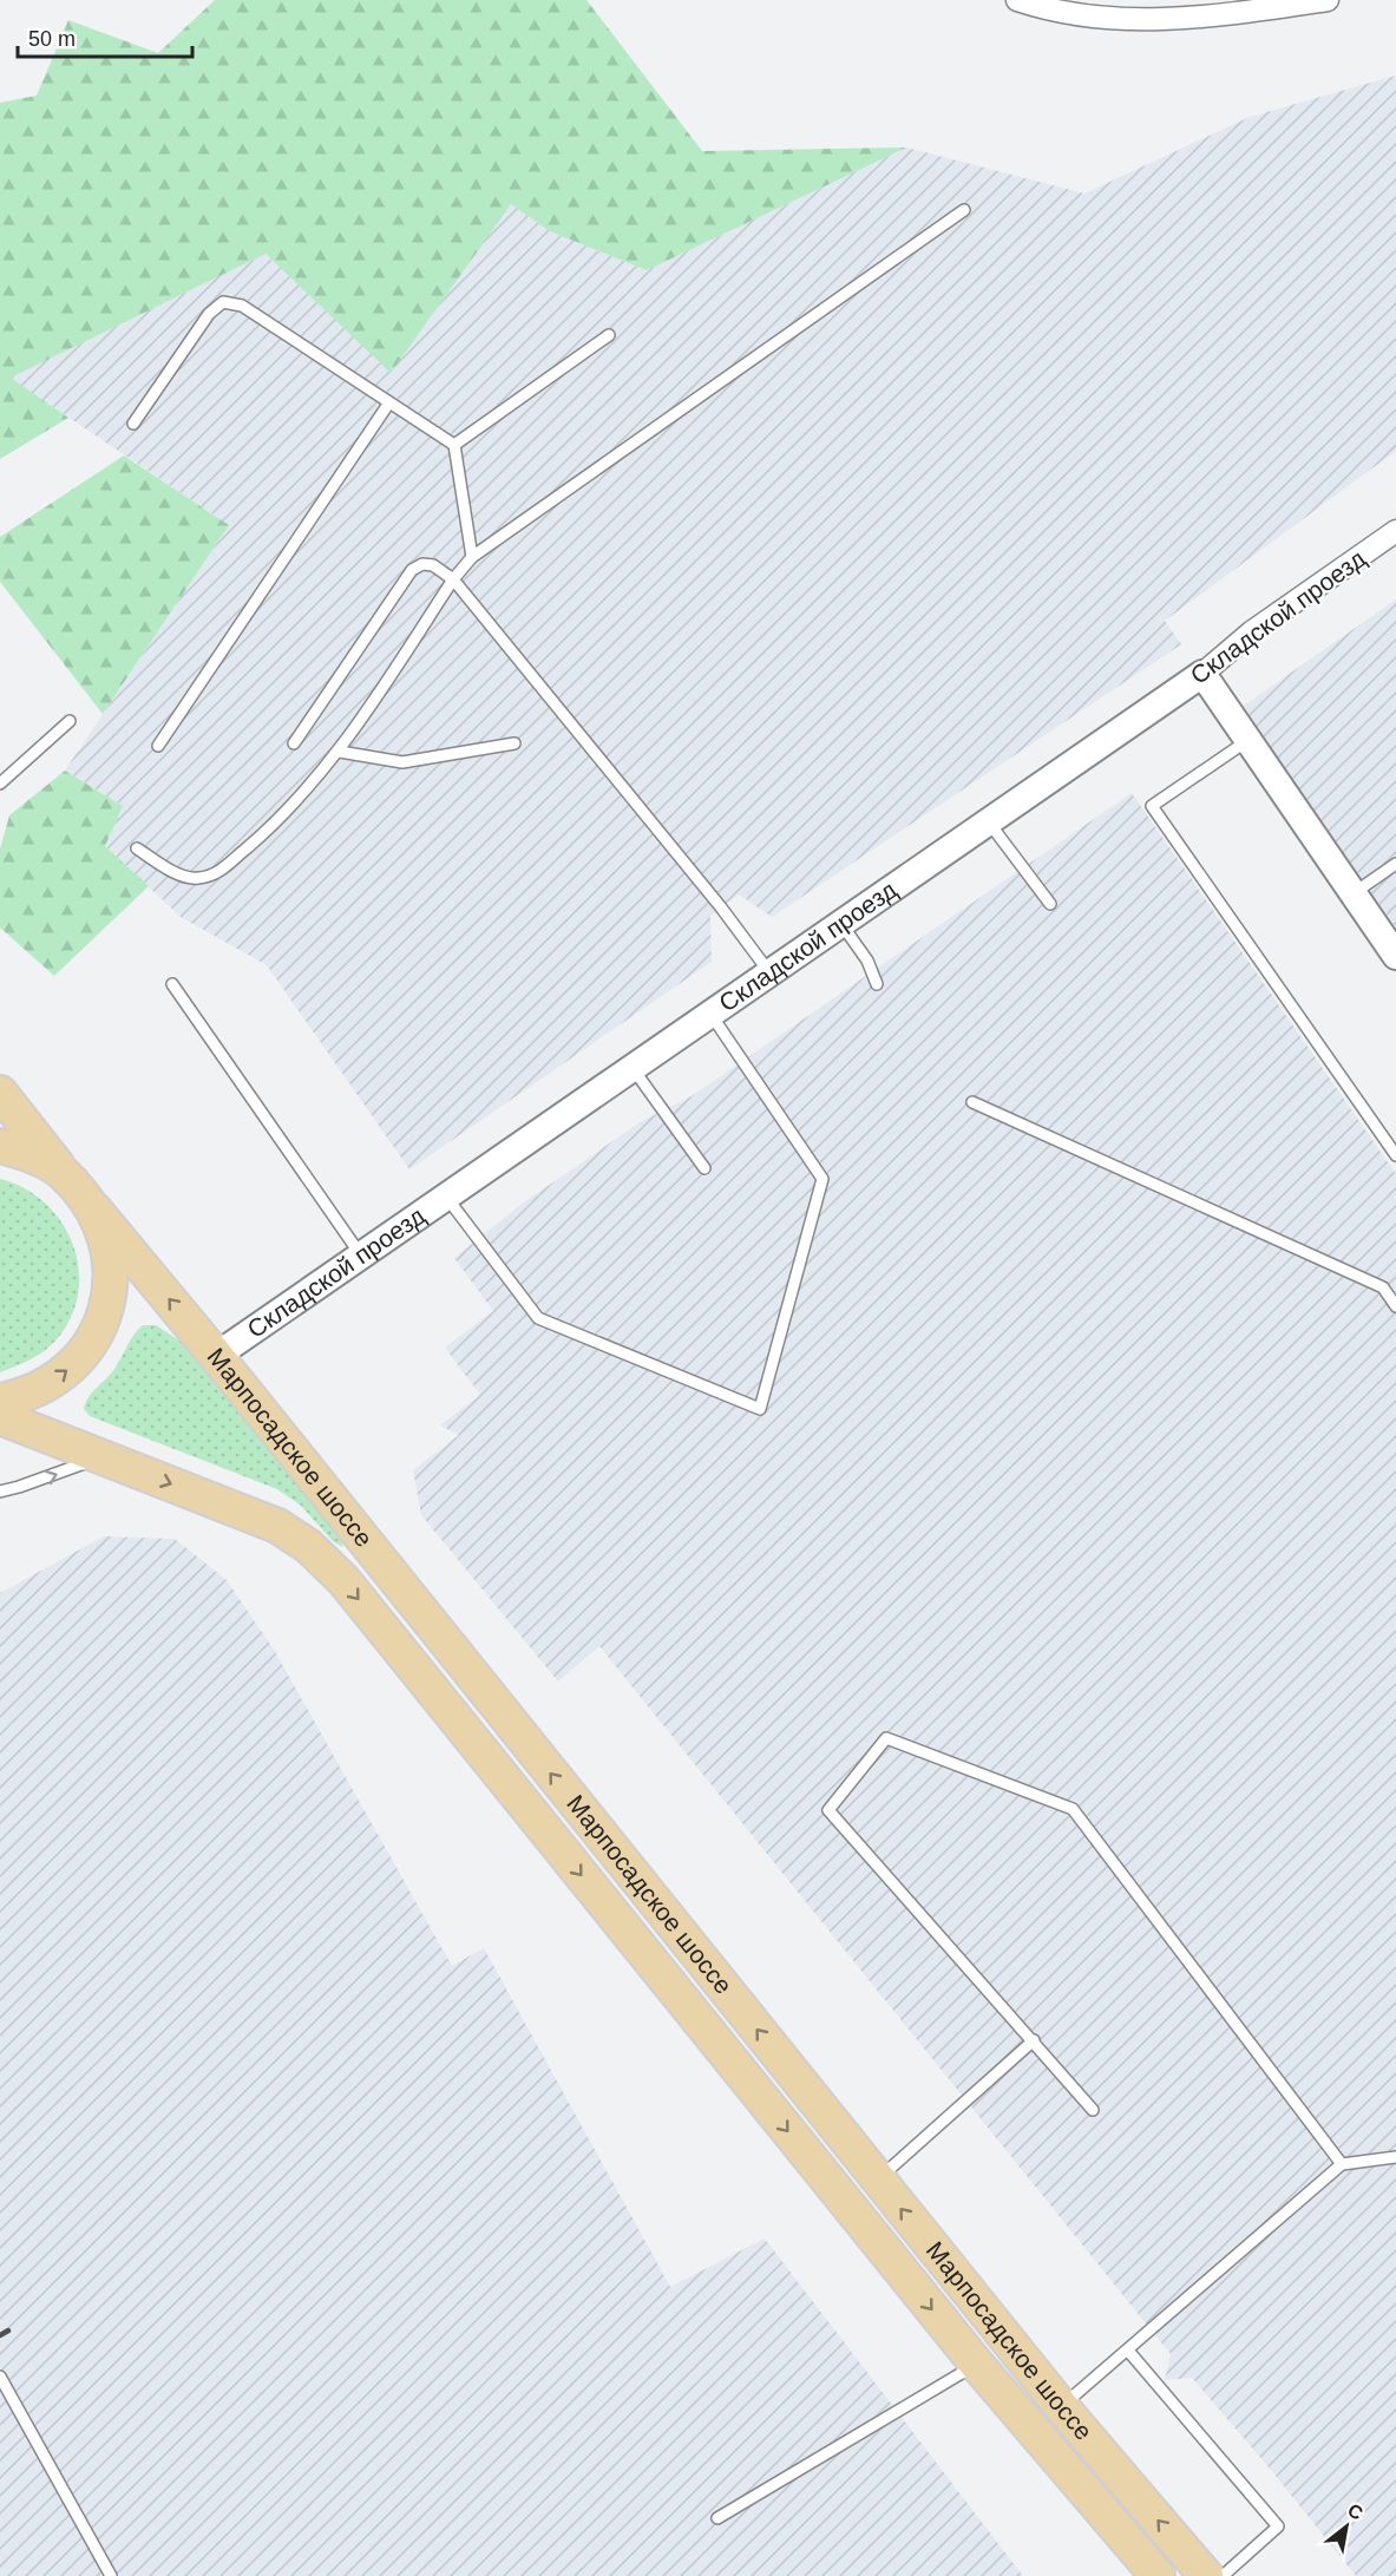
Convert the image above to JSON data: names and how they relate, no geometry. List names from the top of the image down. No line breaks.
{"streets":{"main road":["Марпосадское шоссе"],"street":["Складской проезд"]},"crossings":[["Складской проезд","Марпосадское шоссе"]],"scale_bar":"50 m","north":"top right"}
